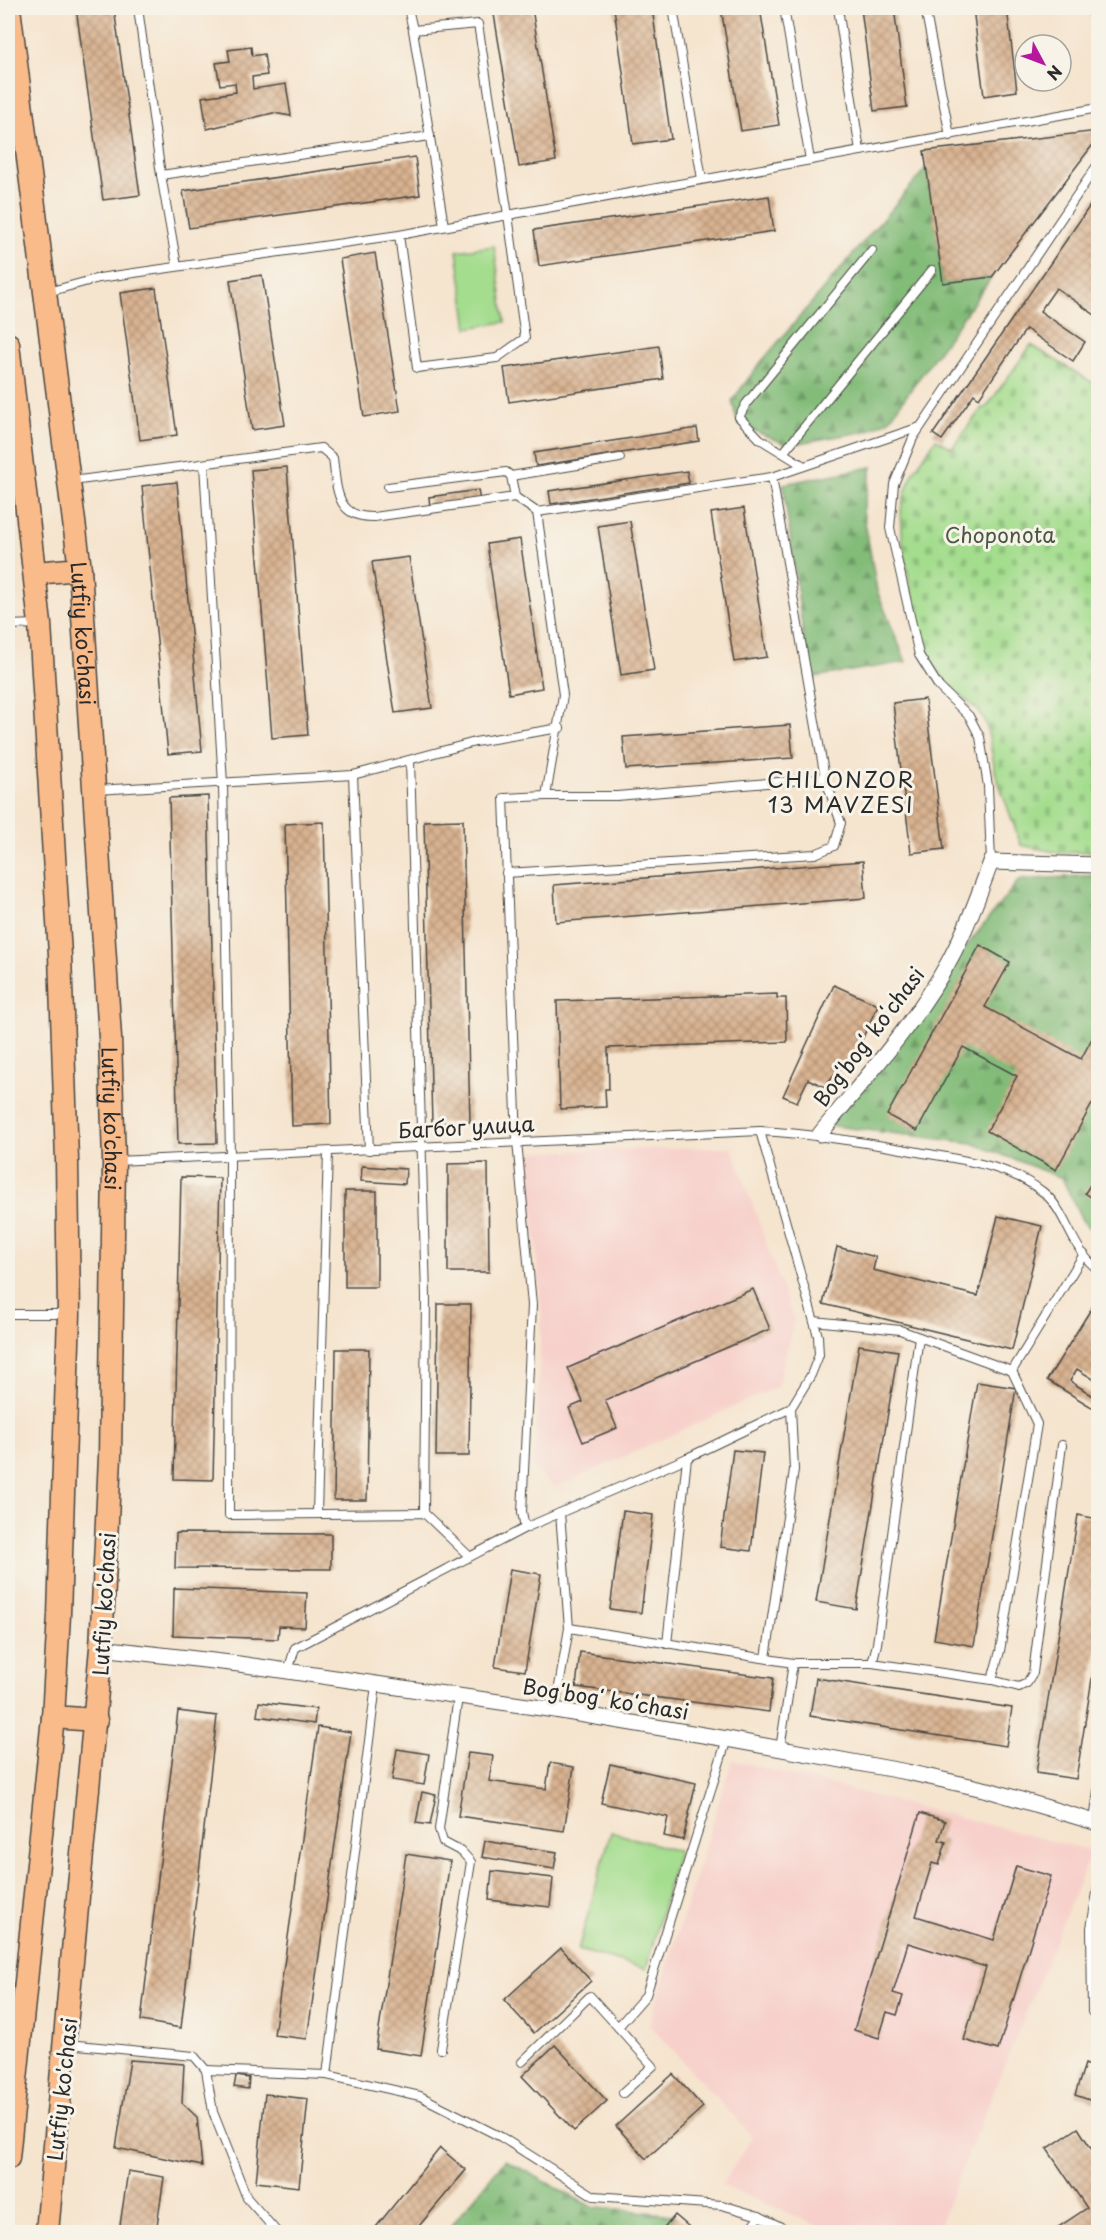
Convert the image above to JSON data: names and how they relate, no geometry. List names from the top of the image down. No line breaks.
{"streets":{"main road":["Lutfiy ko'chasi"],"street":["Bogʻbogʻ koʻchasi"],"lane":["Багбог улица"]},"crossings":[["Lutfiy ko'chasi","Bogʻbogʻ koʻchasi"],["Lutfiy ko'chasi","Багбог улица"],["Bogʻbogʻ koʻchasi","Багбог улица"]],"districts":["CHILONZOR 13 MAVZESI"],"parks":["Choponota"],"north":"bottom right"}
